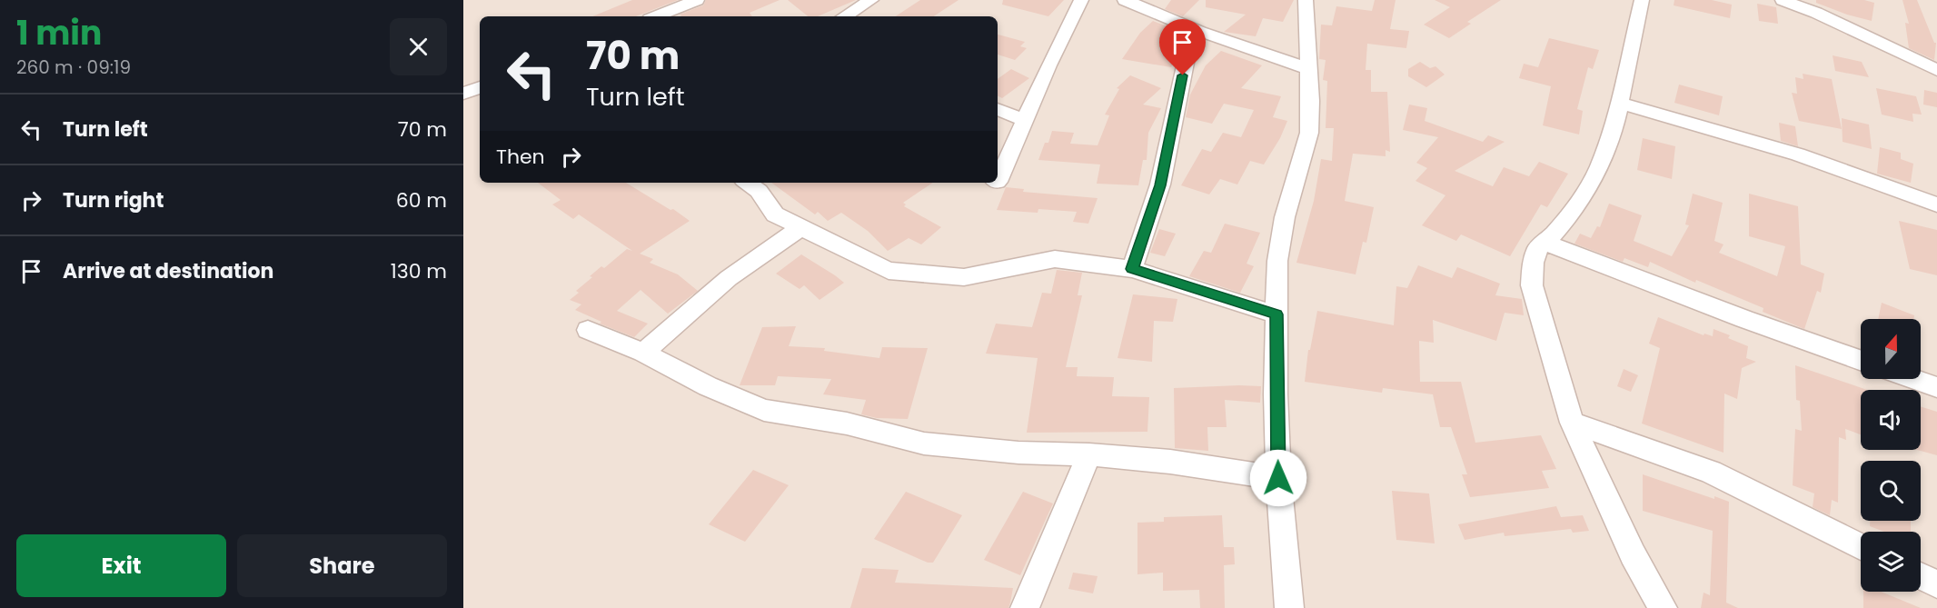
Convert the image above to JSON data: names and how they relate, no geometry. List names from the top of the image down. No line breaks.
{"north":"top","page":{"heading":["1 min","260 m · 09:19"],"turn":["70 m","Turn left"],"list":[{"name":"Turn left","value":"70 m"},{"name":"Turn right","value":"60 m"},{"name":"Arrive at destination","value":"130 m"}],"then":"Then","buttons":["Exit","Share"]}}
